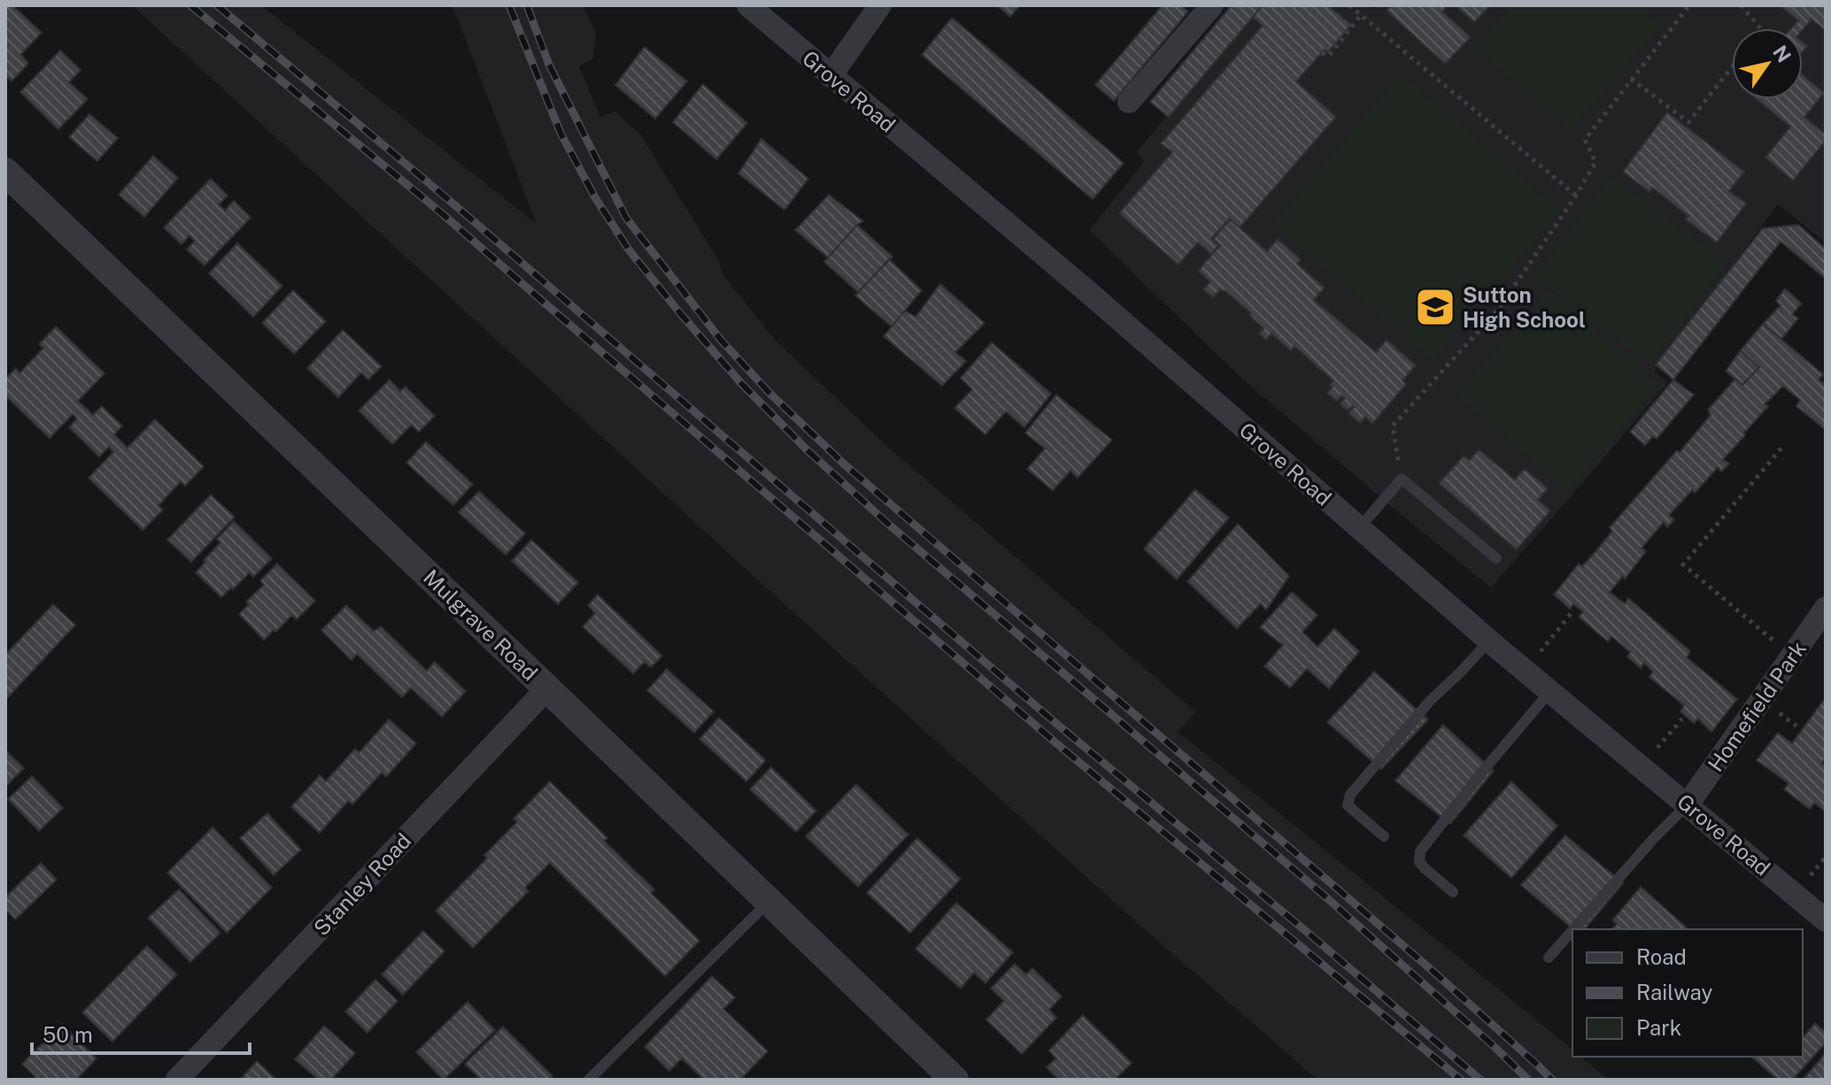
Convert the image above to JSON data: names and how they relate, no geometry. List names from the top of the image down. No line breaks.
{"streets":{"street":["Grove Road","Mulgrave Road","Homefield Park","Stanley Road"]},"crossings":[["Grove Road","Homefield Park"],["Mulgrave Road","Stanley Road"]],"places":{"school or university":["Sutton High School"]},"legend":["Road","Railway","Park"],"scale_bar":"50 m","north":"top right"}
